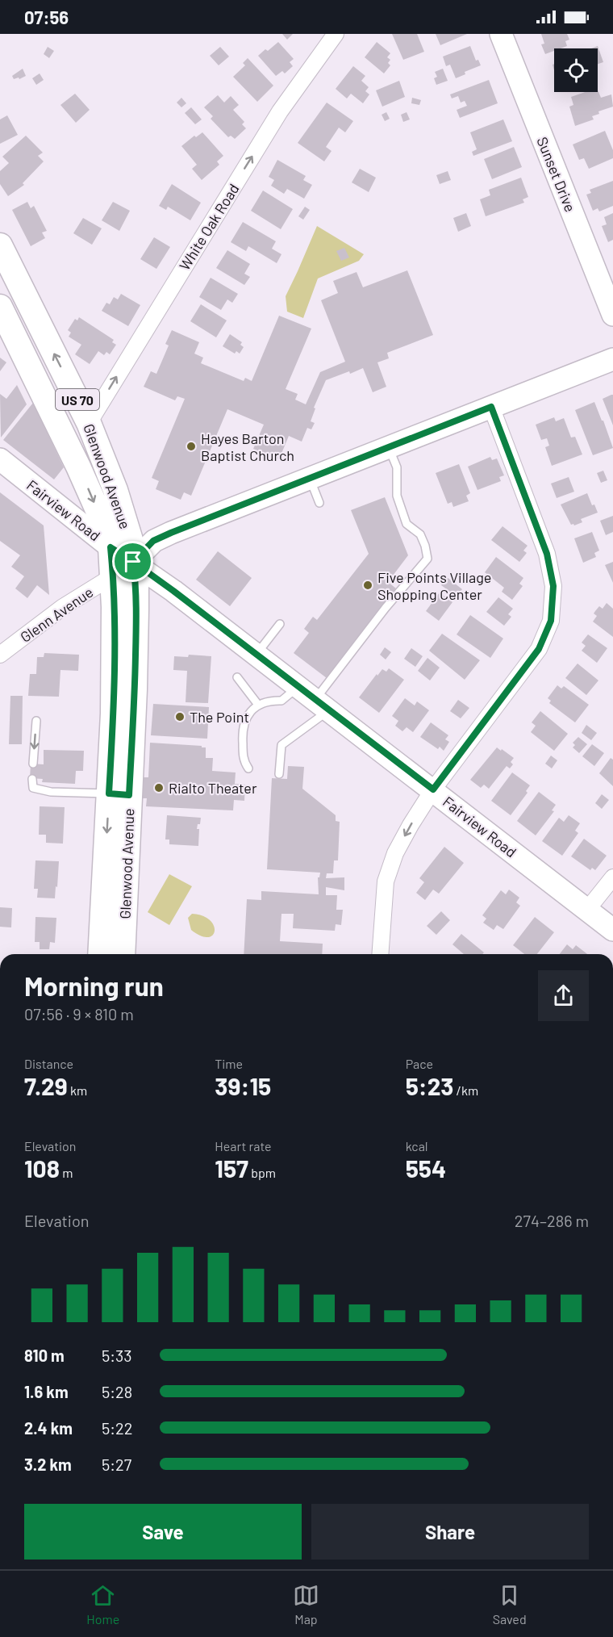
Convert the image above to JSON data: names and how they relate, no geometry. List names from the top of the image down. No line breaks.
{"streets":{"main road":["US 70","Glenwood Avenue"],"street":["Sunset Drive","White Oak Road","Fairview Road","Glenn Avenue"]},"crossings":[["White Oak Road","Glenwood Avenue"],["Glenwood Avenue","Fairview Road"],["Glenwood Avenue","Glenn Avenue"]],"one_way":["White Oak Road"],"places":["Hayes Barton Baptist Church","Five Points Village Shopping Center","The Point","Rialto Theater"],"page":{"status":"07:56","heading":["Morning run","07:56 · 9 × 810 m"],"stats":[["Distance","7.29 km"],["Time","39:15"],["Pace","5:23 /km"],["Elevation","108 m"],["Heart rate","157 bpm"],["kcal","554"]],"chart":["Elevation","274–286 m"],"list":[{"name":"810 m","note":"5:33"},{"name":"1.6 km","note":"5:28"},{"name":"2.4 km","note":"5:22"},{"name":"3.2 km","note":"5:27"}],"buttons":["Save","Share"],"tabs":["Home","Map","Saved"]}}
